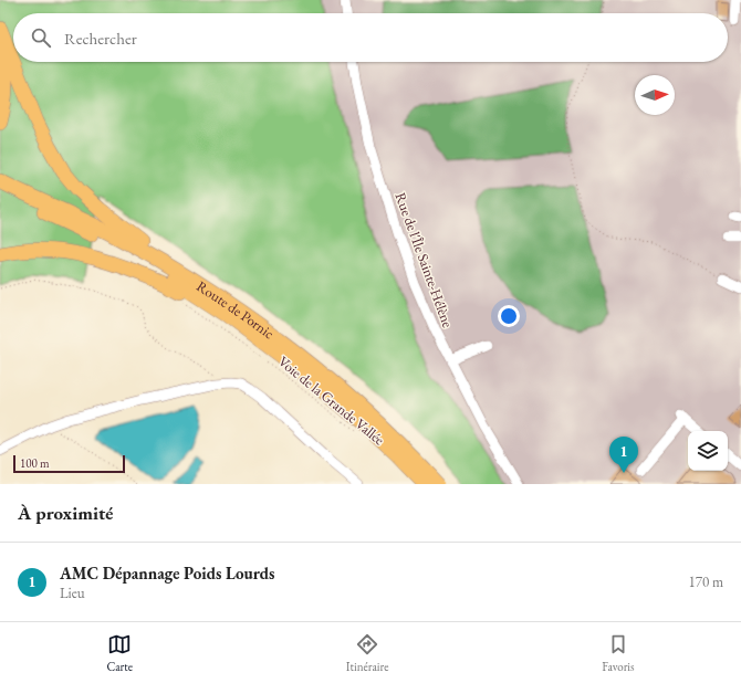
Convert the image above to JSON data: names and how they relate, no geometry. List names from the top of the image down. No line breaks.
{"streets":{"highway":["Route de Pornic"],"street":["Rue de l'Île Sainte-Hélène"],"path":["Voie de la Grande Vallée"]},"scale_bar":"100 m","north":"right","page":{"search":"Rechercher","pins":"1","scale":"100 m","heading":"À proximité","list":[{"mark":"1","name":"AMC Dépannage Poids Lourds","note":"Lieu","value":"170 m"}],"nav":["Carte","Itinéraire","Favoris"]}}
